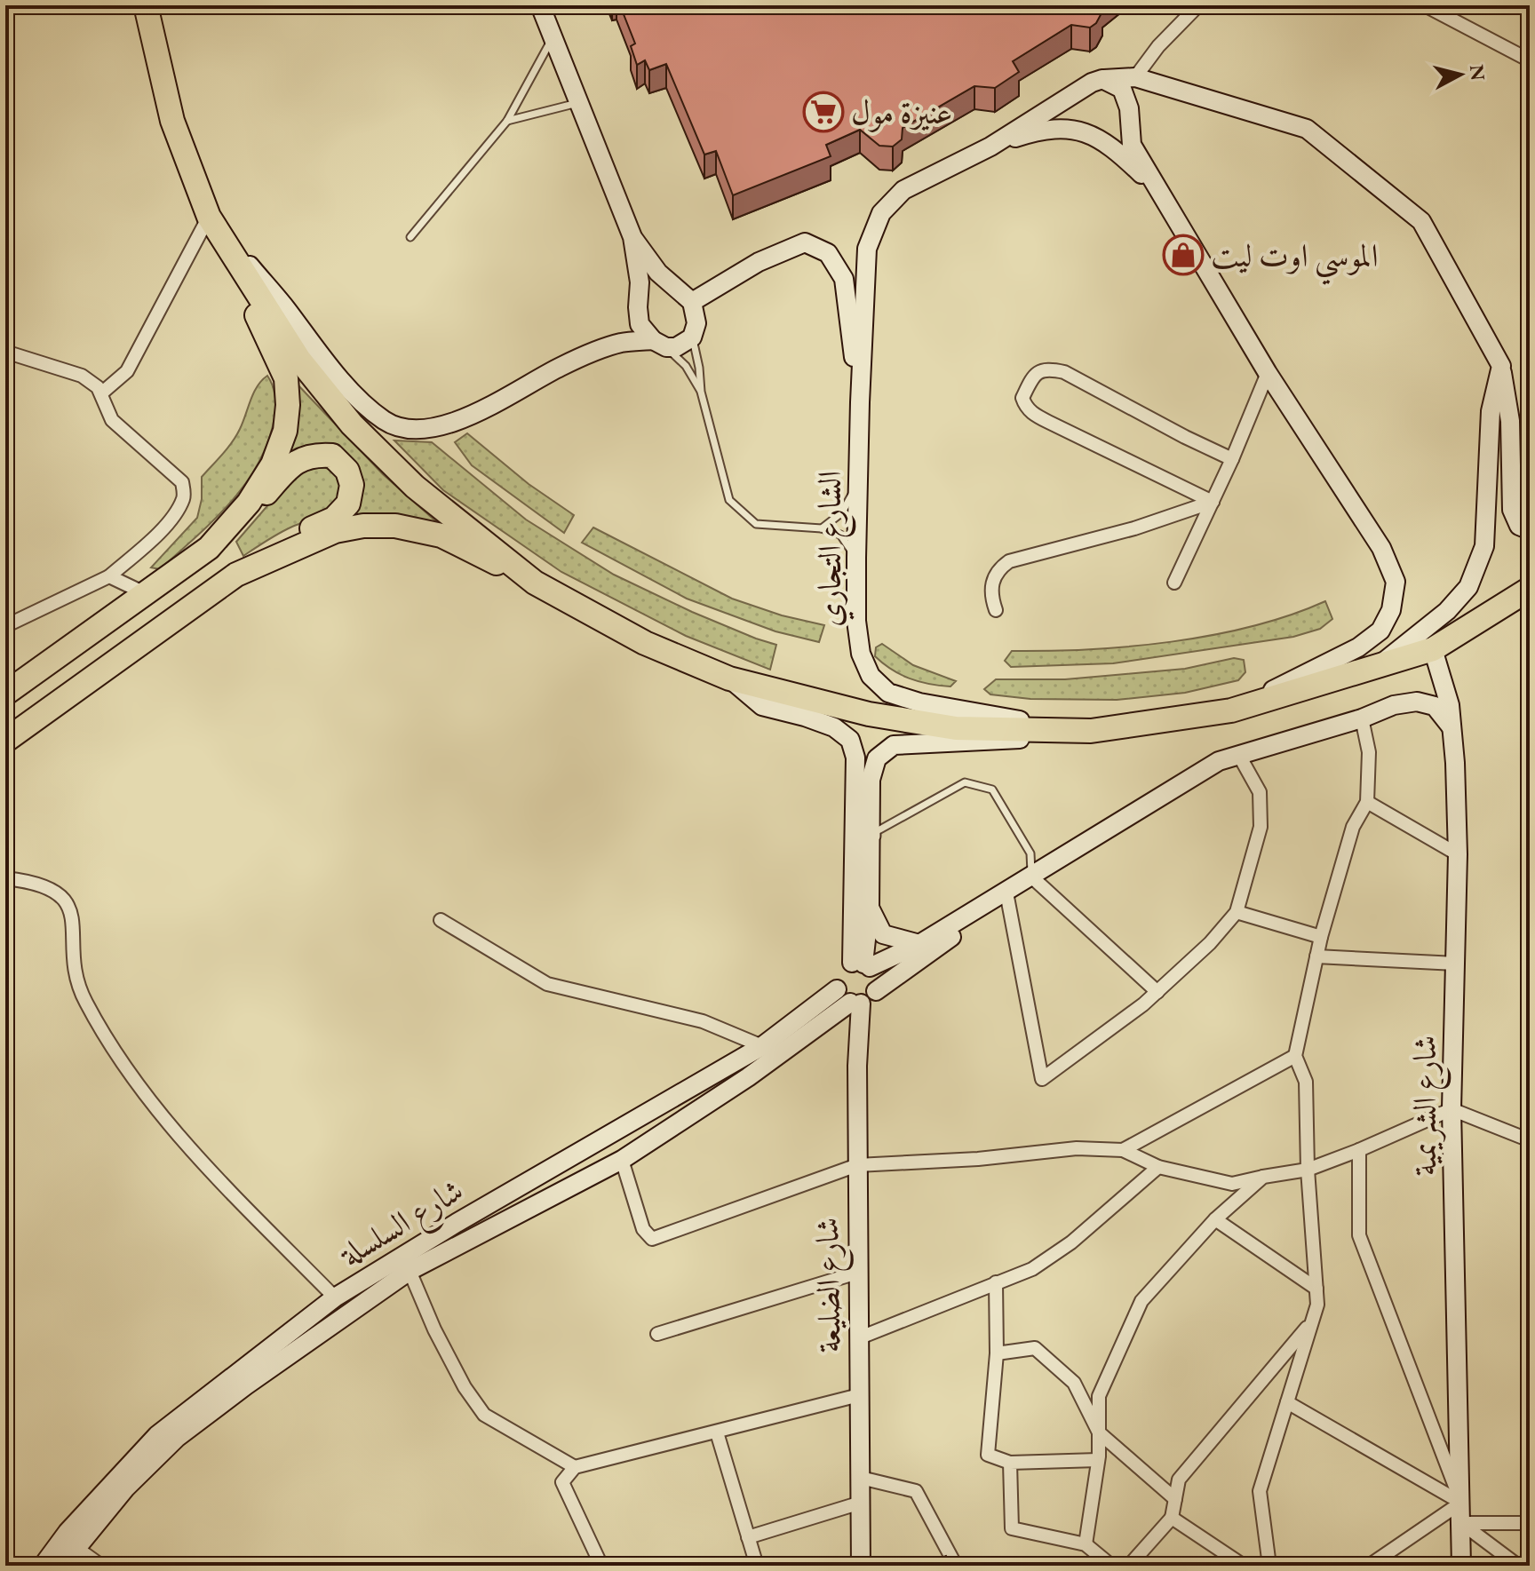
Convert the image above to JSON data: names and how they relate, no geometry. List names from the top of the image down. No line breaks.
{"streets":{"street":["الشارع التجاري","شارع الشريمية","شارع السلسلة","شارع الضليعة"]},"crossings":[["شارع السلسلة","شارع الضليعة"]],"places":{"supermarket":["عنيزة مول"],"shop":["الموسي اوت ليت"]},"north":"right"}
